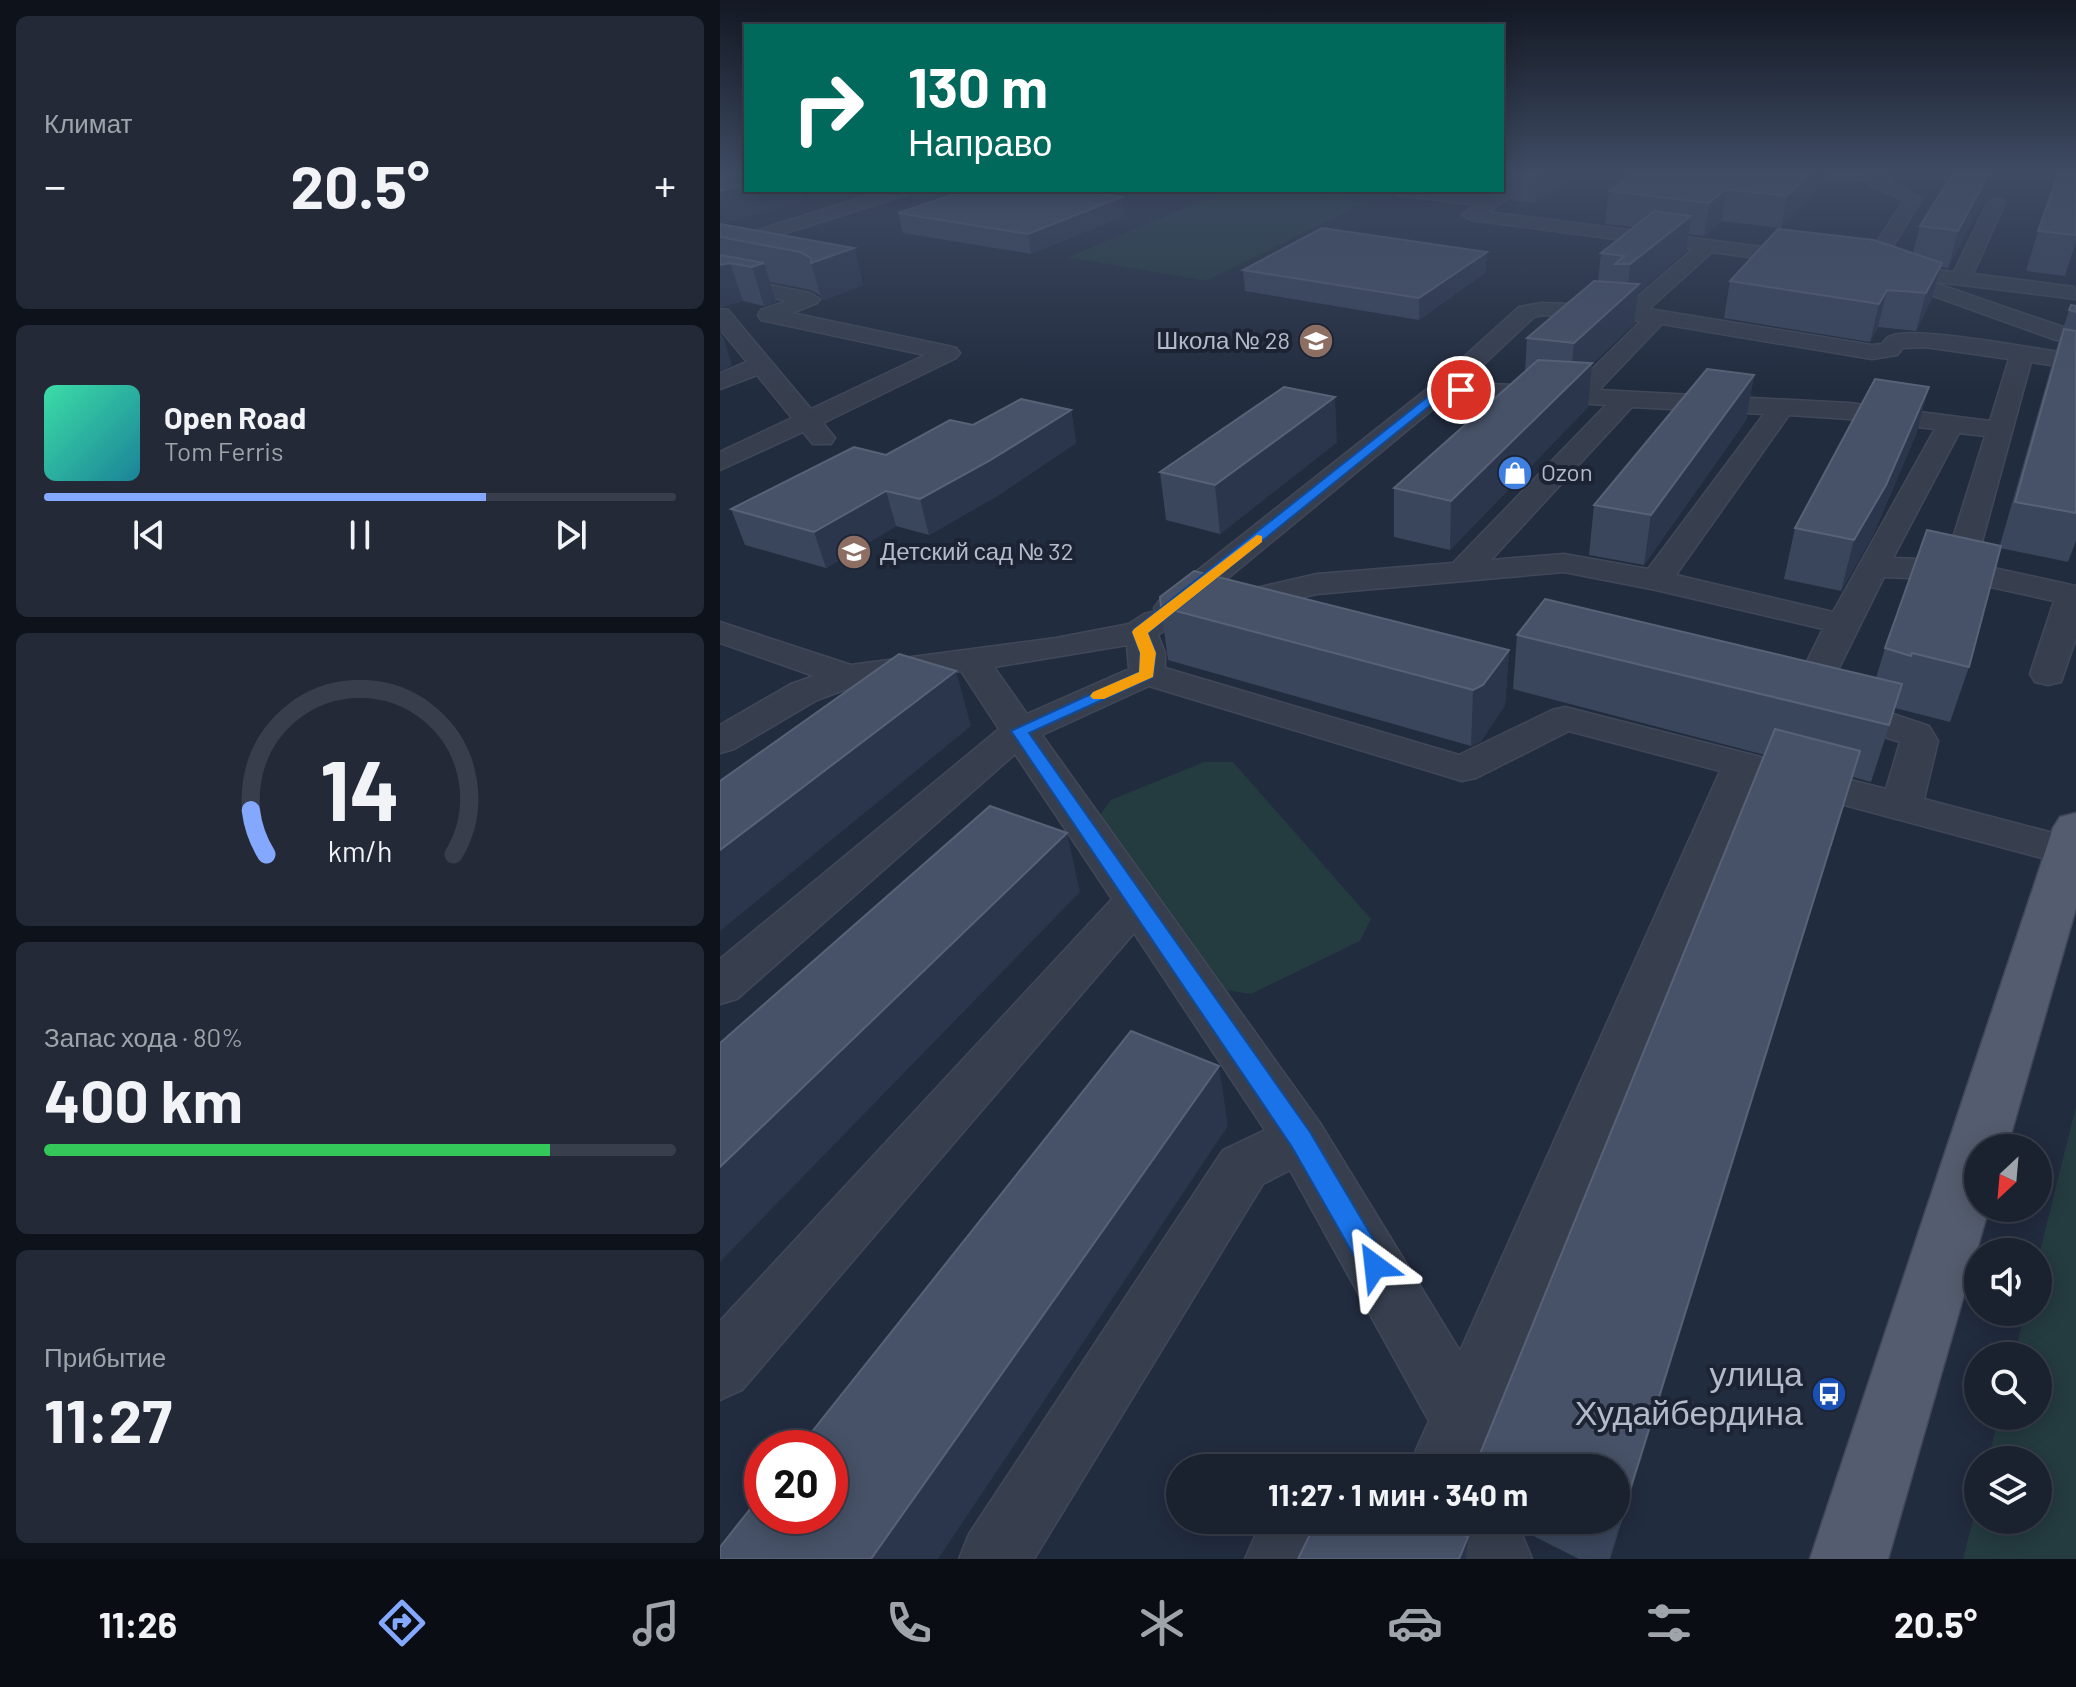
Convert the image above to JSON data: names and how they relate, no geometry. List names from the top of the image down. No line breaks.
{"places":{"school or university":["Школа № 28","Детский сад № 32"],"shop":["Ozon"],"bus stop":["улица Худайбердина"]},"north":"bottom left","page":{"tile":["Климат",["Запас хода · 80%","400 km"],["Прибытие","11:27"]],"turn":["130 m","Направо"],"heat":["−","20.5°","+"],"song":["Open Road","Tom Ferris"],"limit":"20","trip":"11:27 · 1 мин · 340 m","tabs":["11:26","20.5°"],"gauge":["14","km/h"]}}
